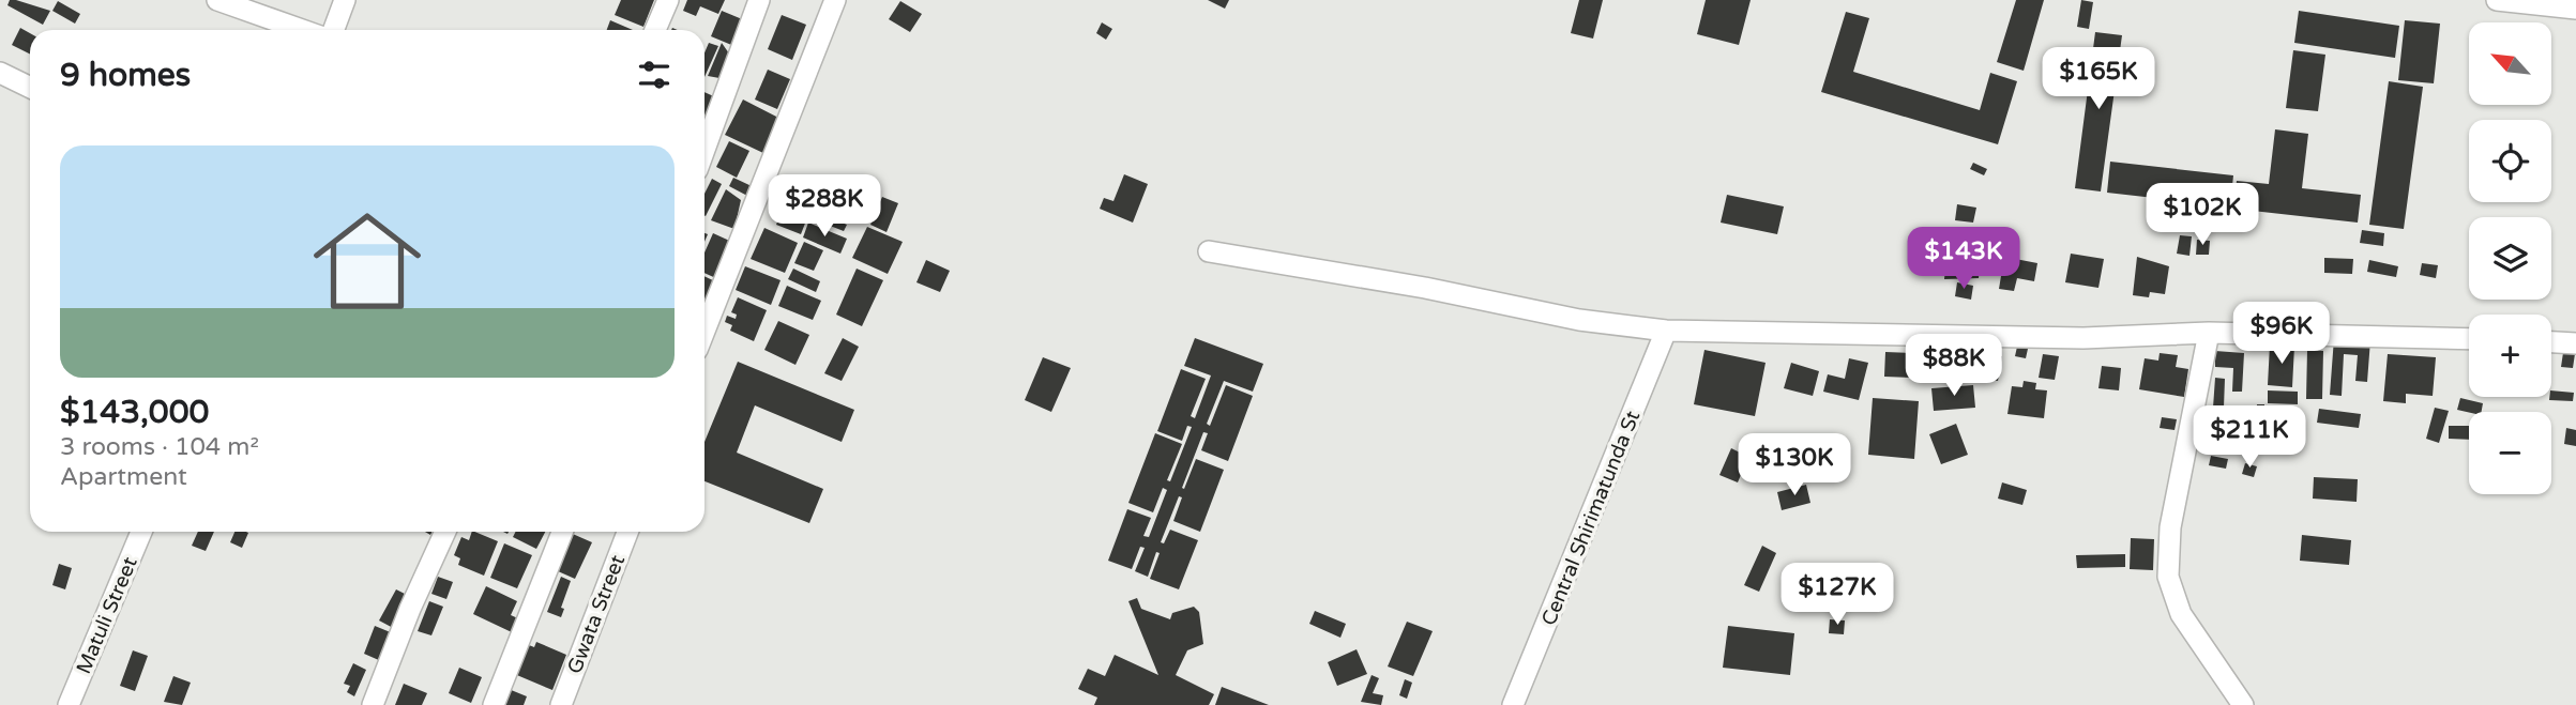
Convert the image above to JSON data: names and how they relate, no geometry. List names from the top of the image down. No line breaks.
{"streets":{"street":["Central Shirimatunda St","Gwata Street","Matuli Street"]},"north":"top left","page":{"map_buttons":["+","−"],"heading":"9 homes","price":["$165K","$288K","$102K","$143K","$96K","$88K","$211K","$130K","$127K"],"list":[{"name":"$143,000","note":"3 rooms · 104 m² · Apartment"}]}}
